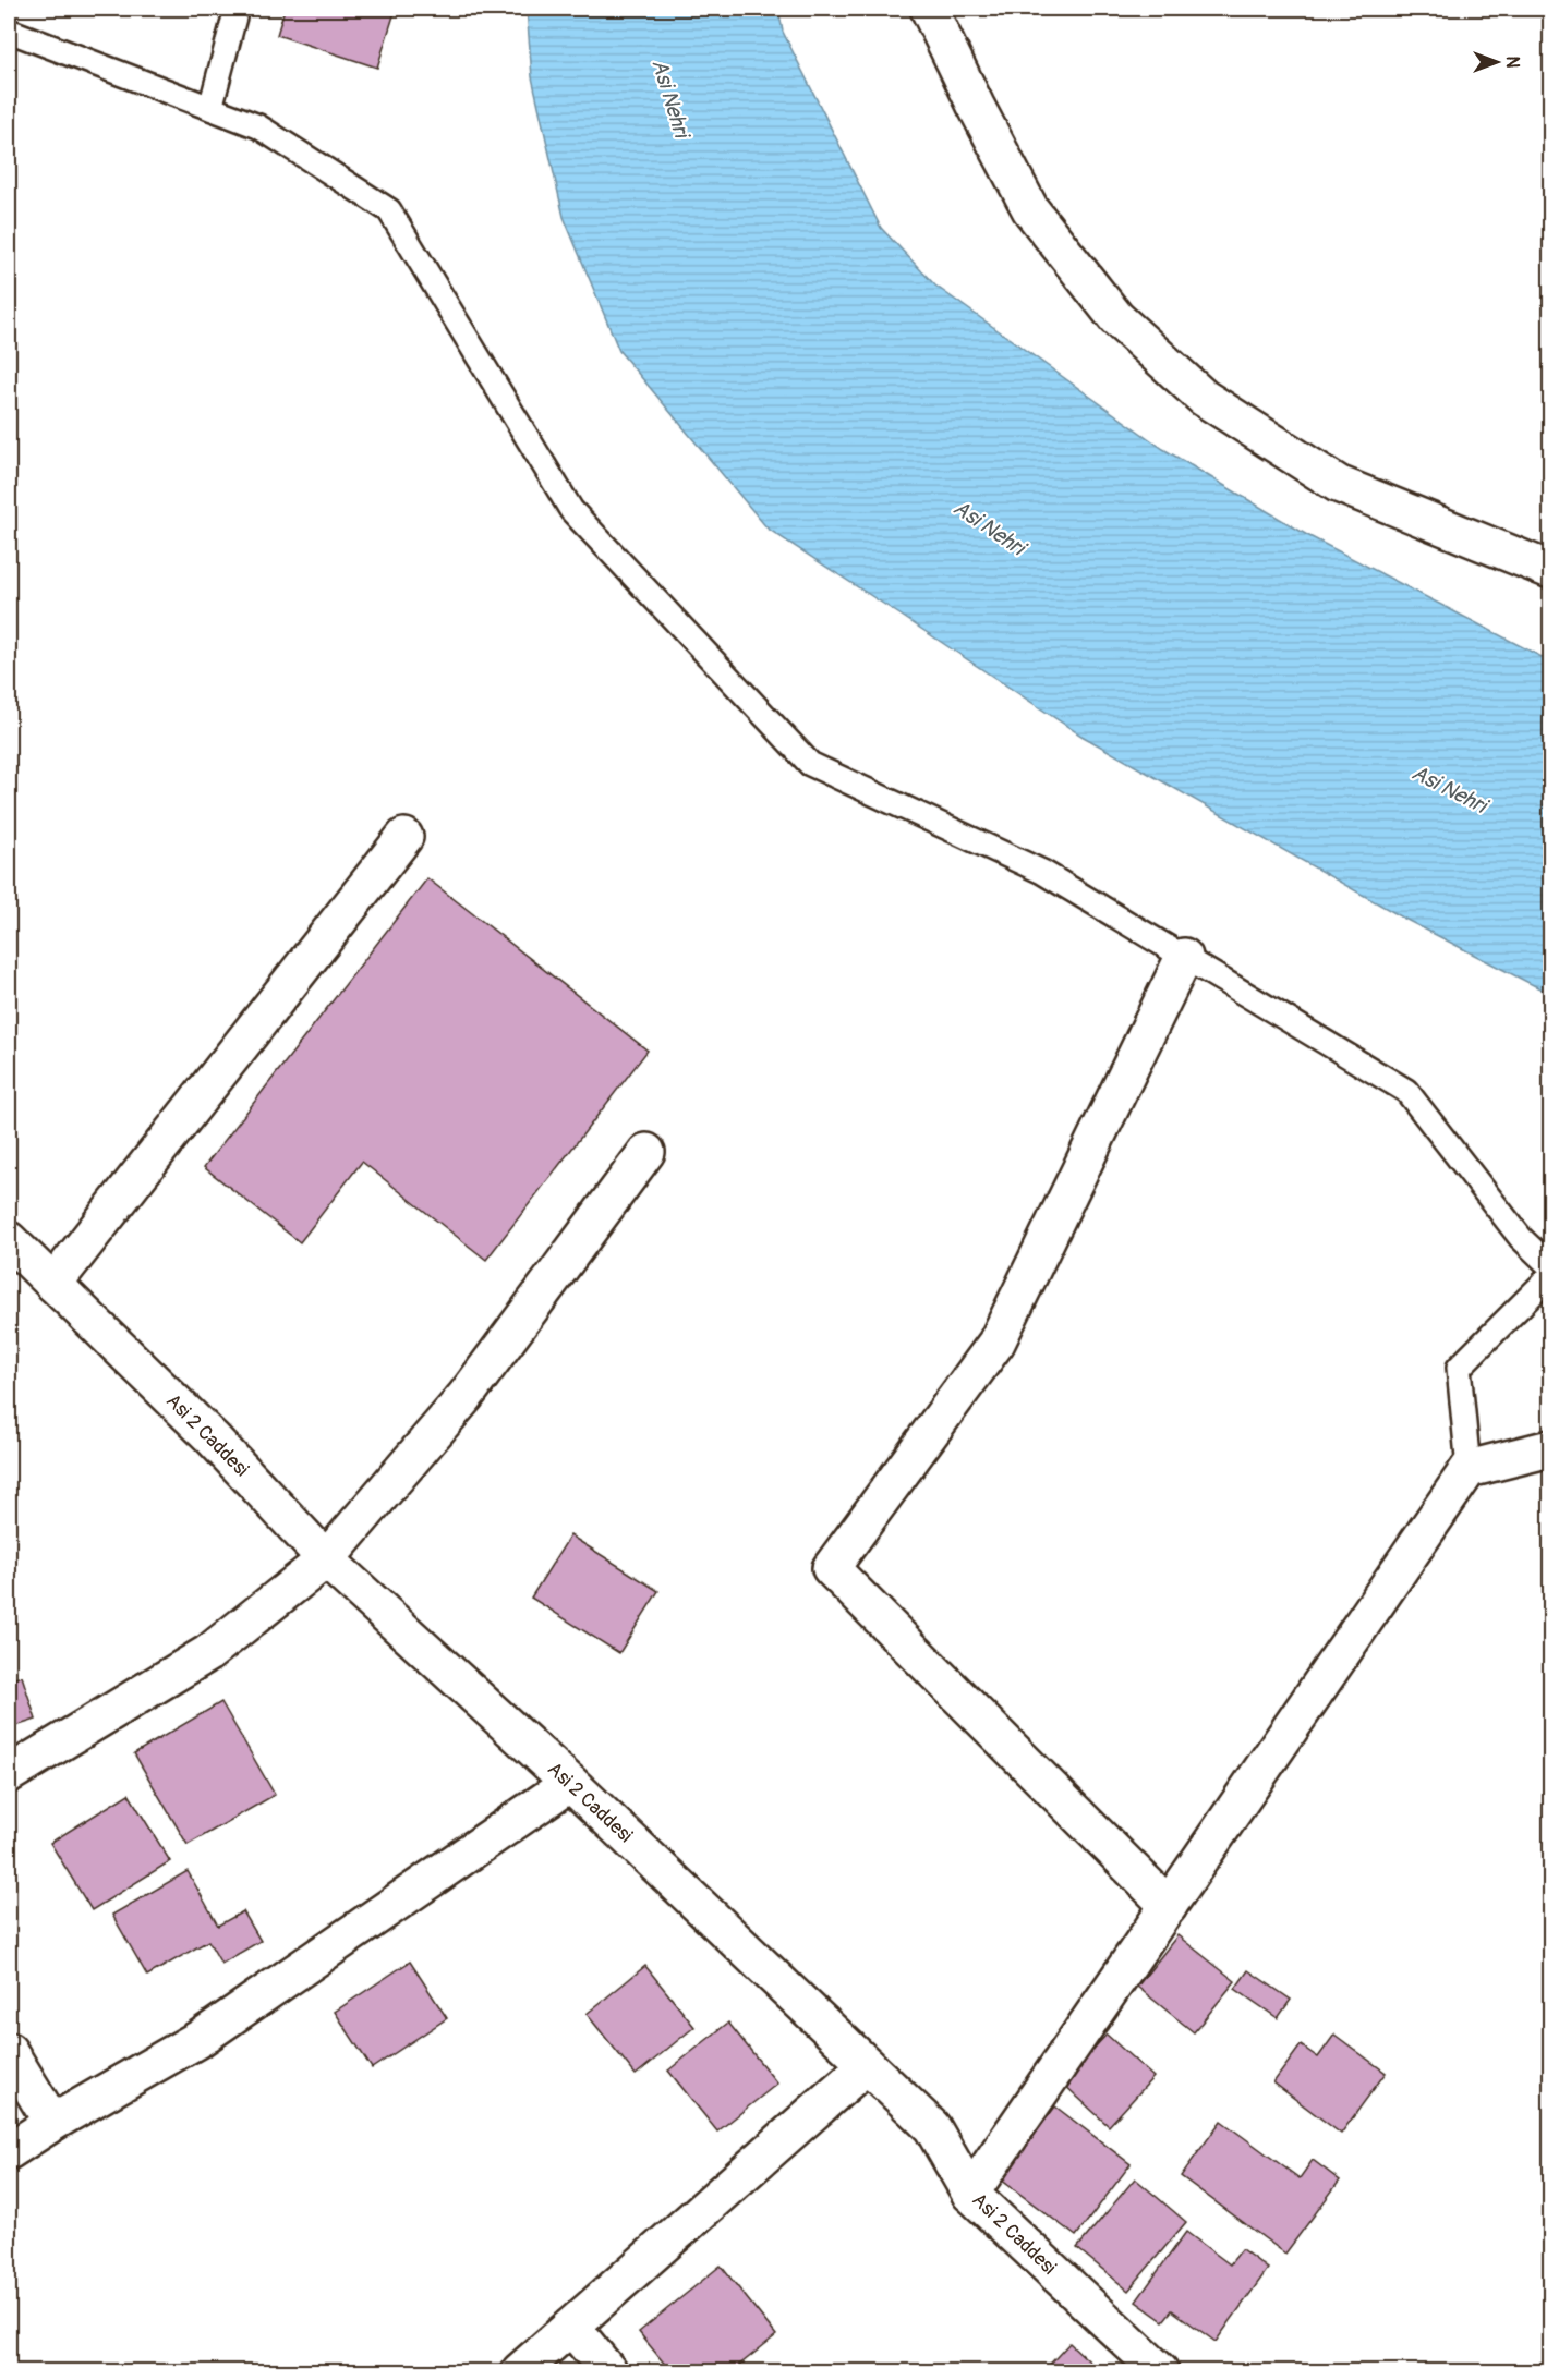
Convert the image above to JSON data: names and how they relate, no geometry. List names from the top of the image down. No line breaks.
{"streets":{"street":["Asi 2 Caddesi"]},"water":["Asi Nehri"],"north":"right"}
